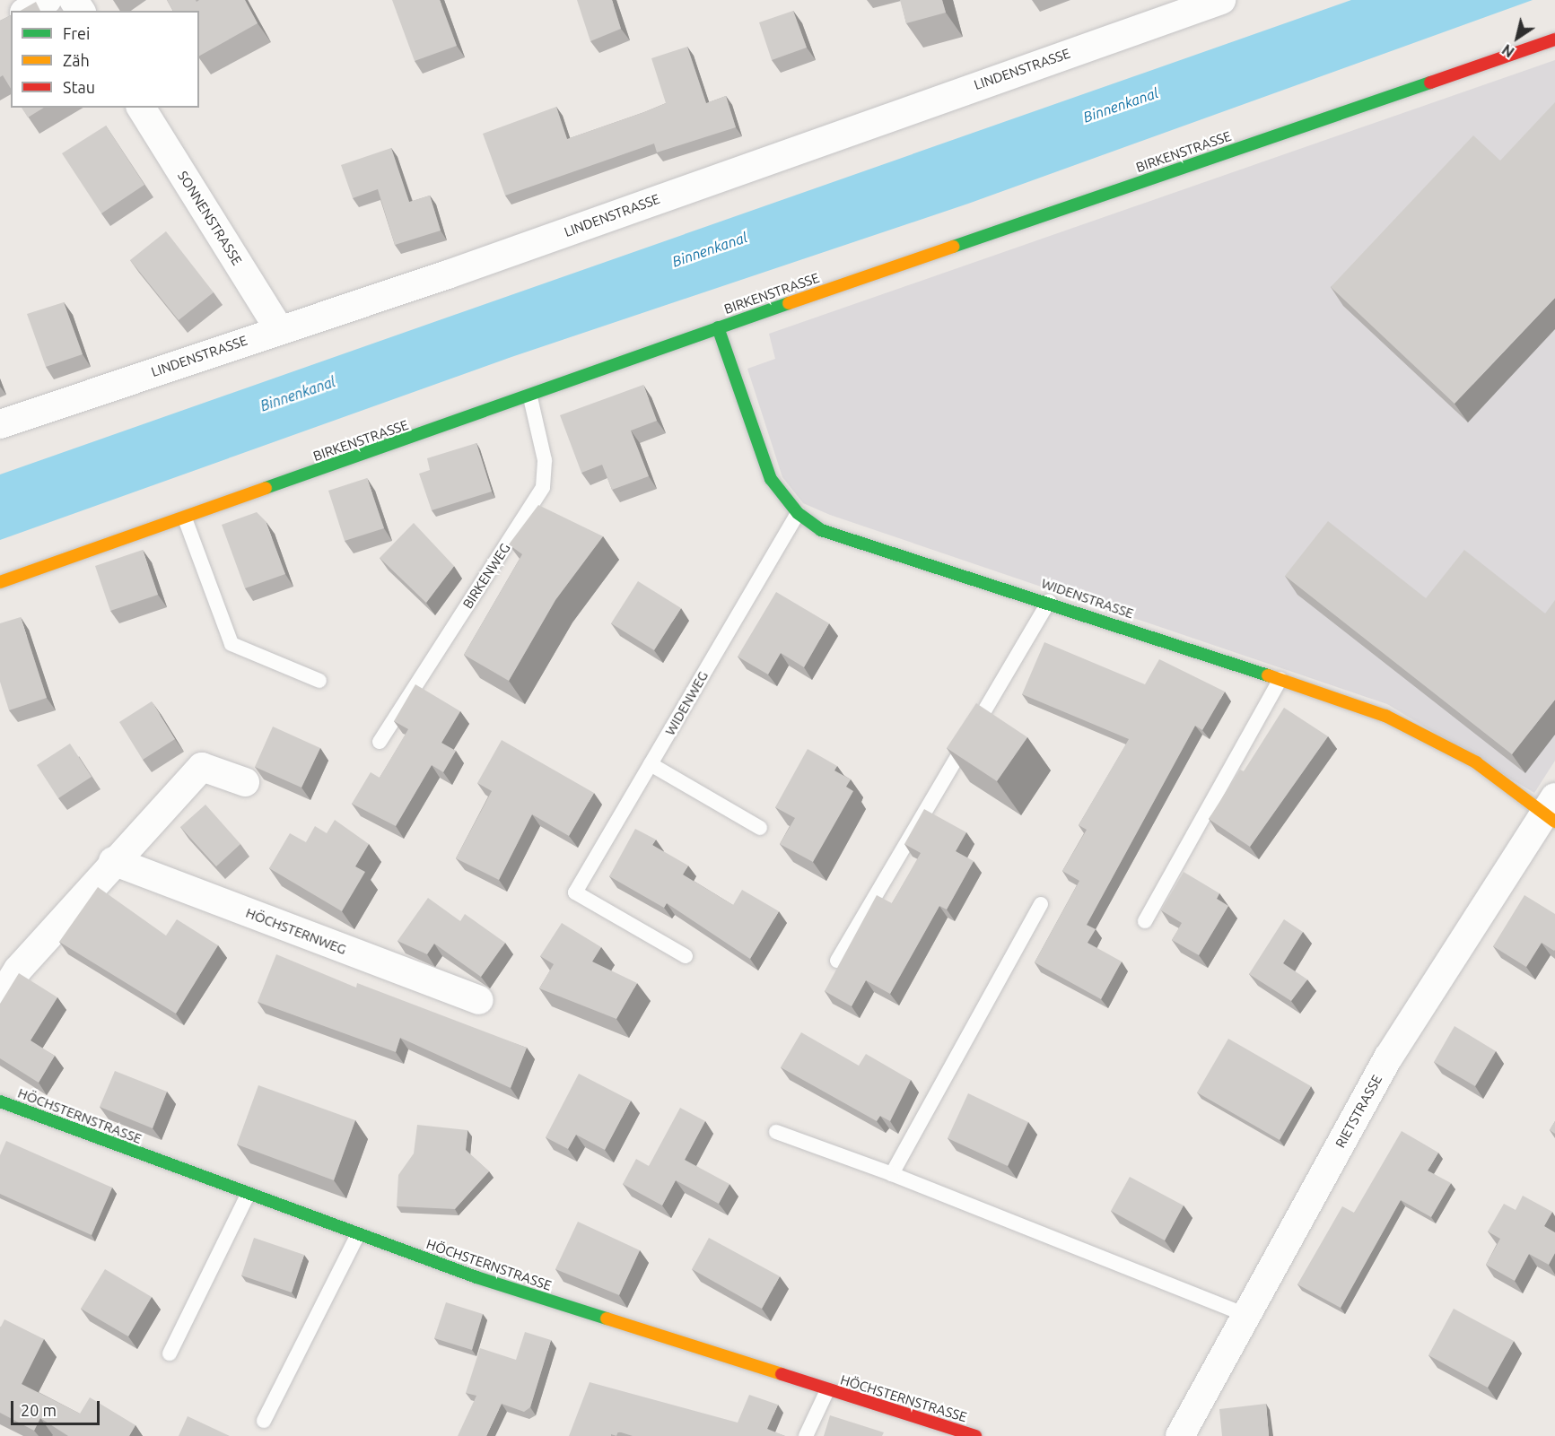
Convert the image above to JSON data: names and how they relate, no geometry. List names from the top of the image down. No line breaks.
{"streets":{"street":["LINDENSTRASSE","BIRKENSTRASSE","SONNENSTRASSE","WIDENSTRASSE","HÖCHSTERNWEG","RIETSTRASSE","HÖCHSTERNSTRASSE"],"lane":["BIRKENWEG","WIDENWEG"]},"crossings":[["LINDENSTRASSE","SONNENSTRASSE"],["BIRKENSTRASSE","BIRKENWEG"],["BIRKENSTRASSE","WIDENSTRASSE"],["WIDENSTRASSE","WIDENWEG"],["WIDENSTRASSE","RIETSTRASSE"]],"water":["Binnenkanal"],"legend":["Frei","Zäh","Stau"],"scale_bar":"20 m","north":"bottom left"}
